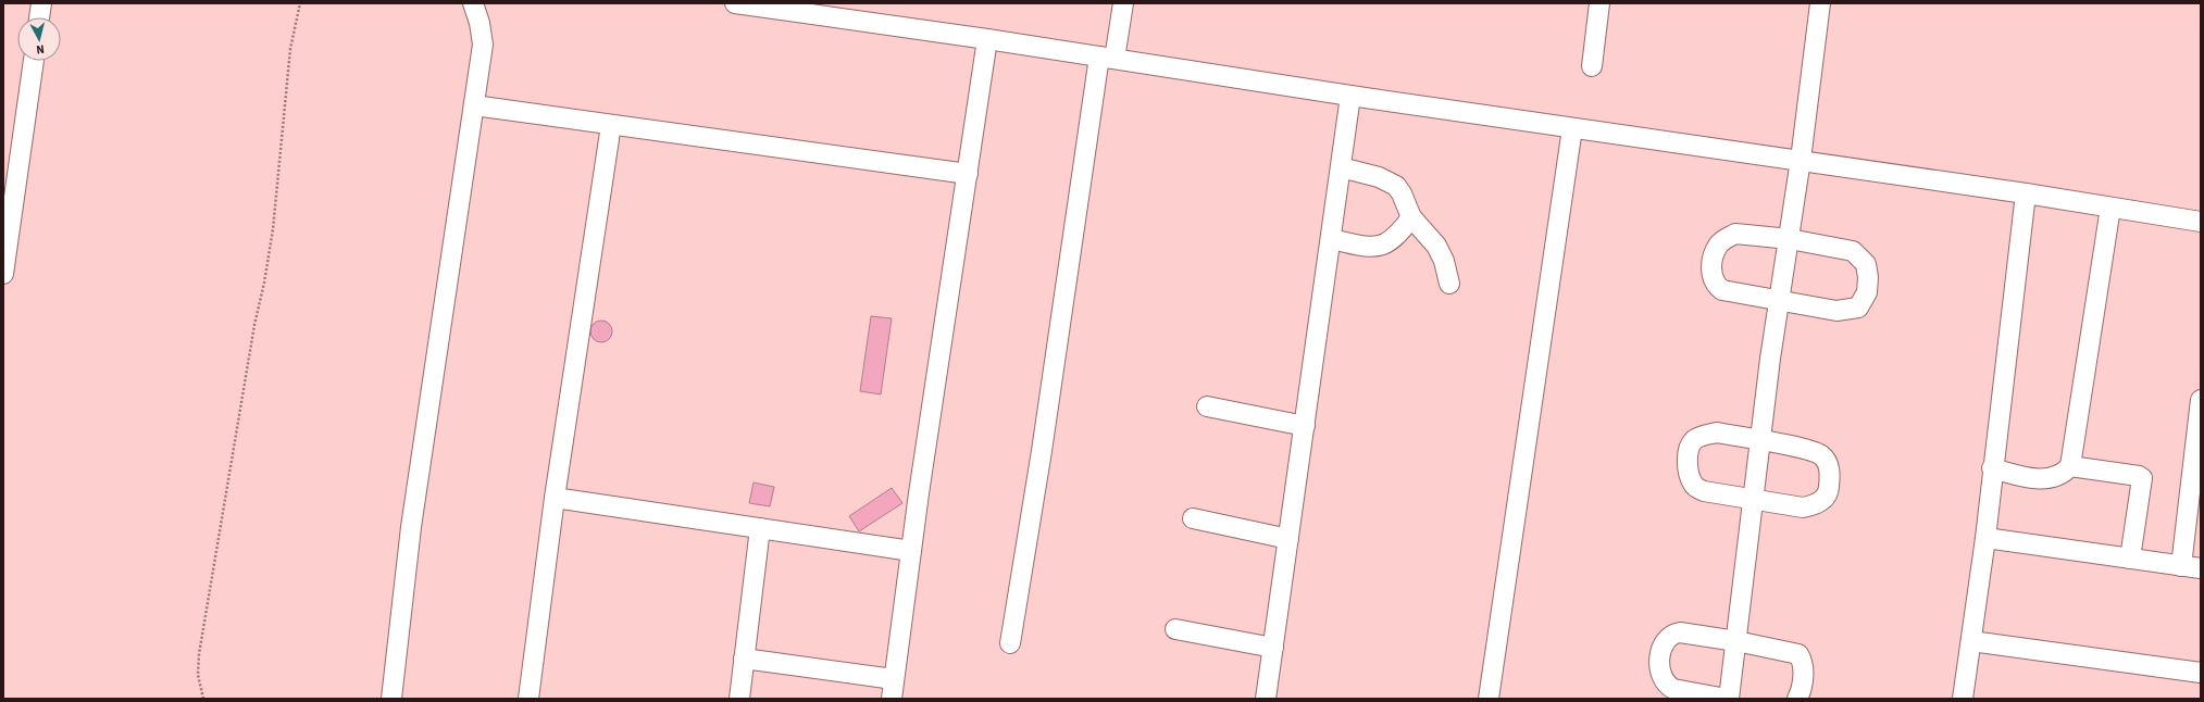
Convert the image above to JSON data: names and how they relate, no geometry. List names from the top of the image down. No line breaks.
{"north":"bottom"}
